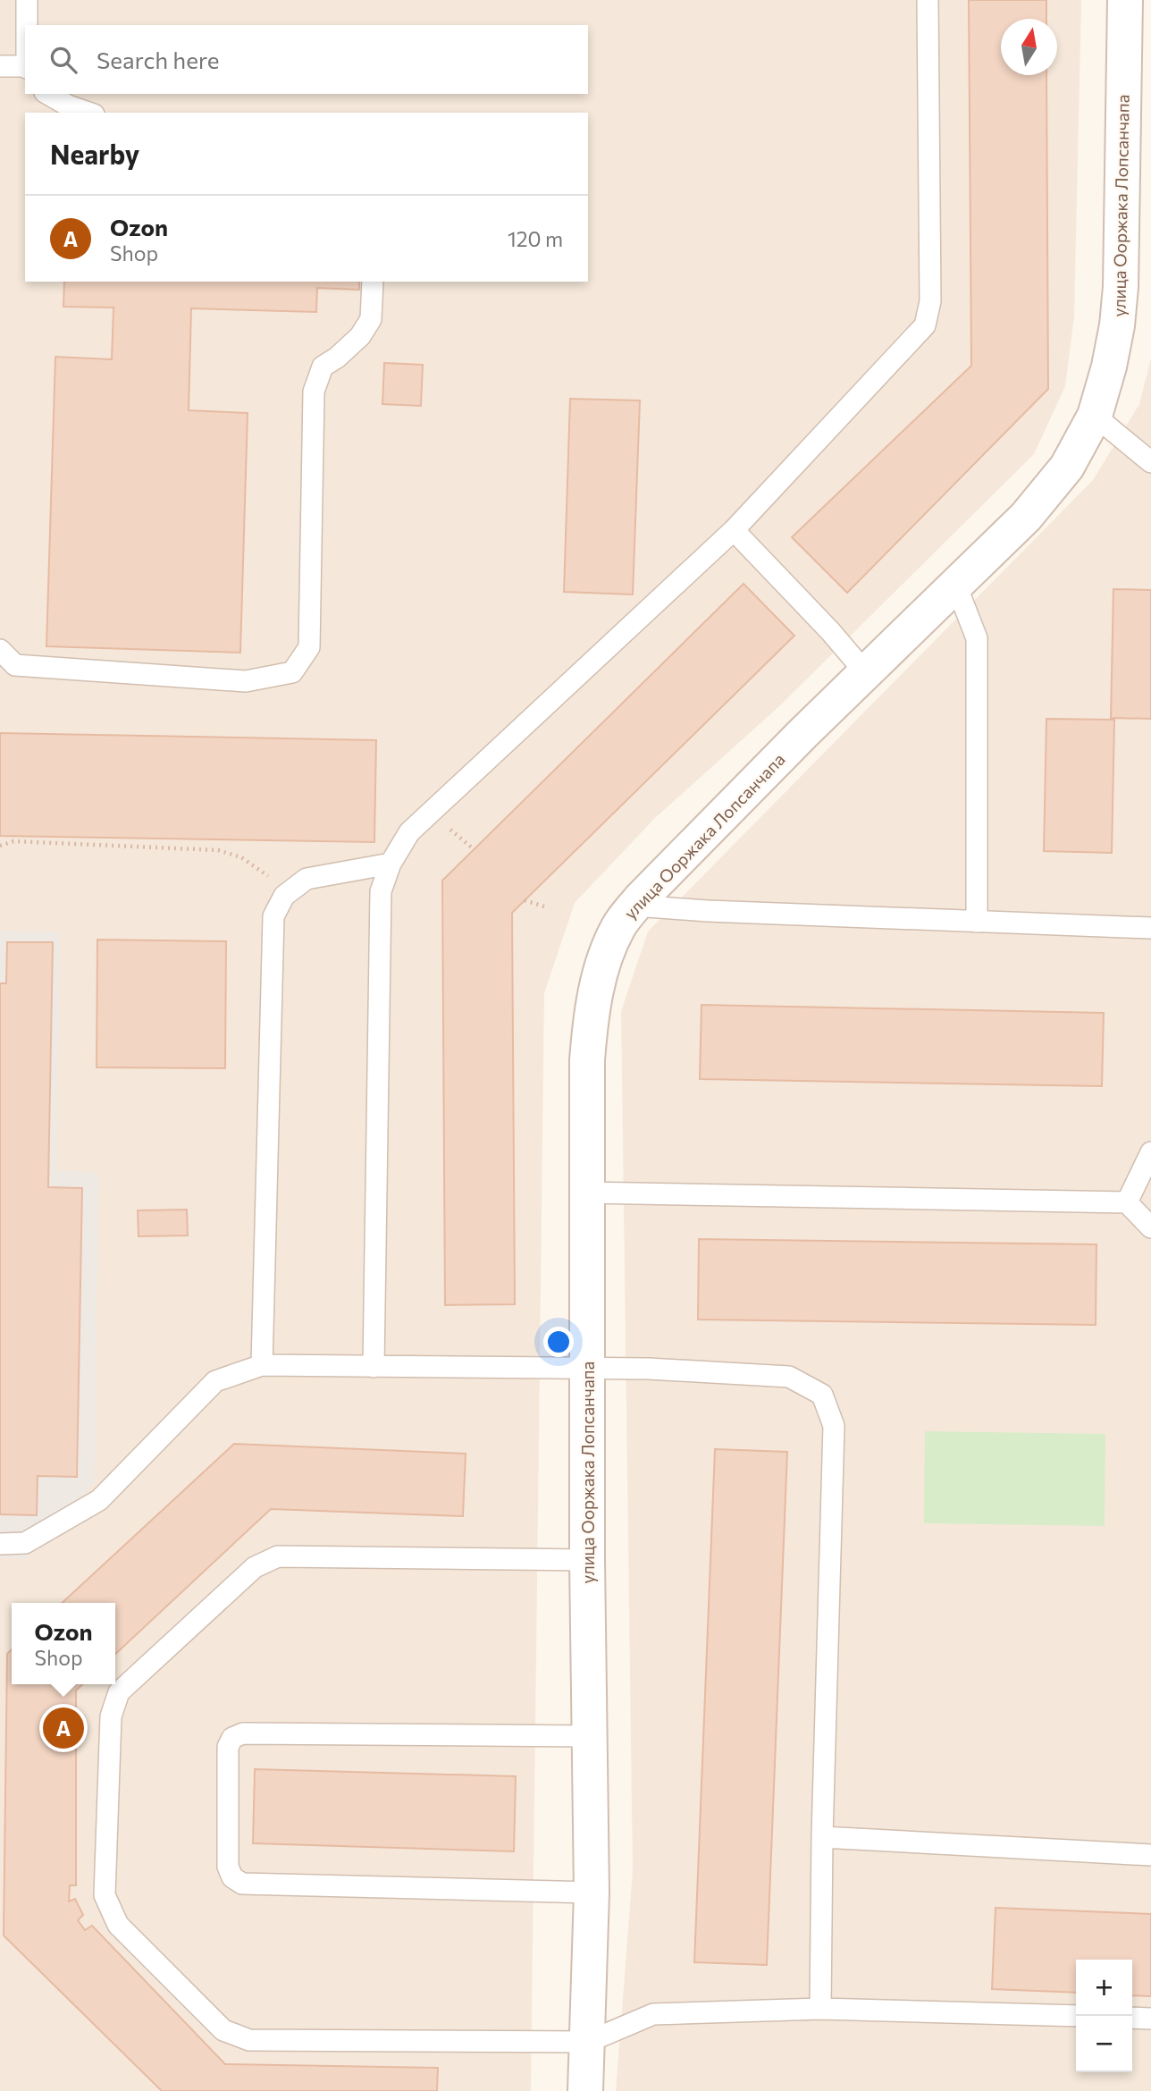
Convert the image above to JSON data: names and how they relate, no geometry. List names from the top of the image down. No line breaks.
{"streets":{"street":["улица Ооржака Лопсанчапа"]},"north":"top","page":{"search":"Search here","heading":"Nearby","list":[{"mark":"A","name":"Ozon","note":"Shop","value":"120 m"}],"popup":["Ozon","Shop"],"pins":"A","map_buttons":["+","−"]}}
